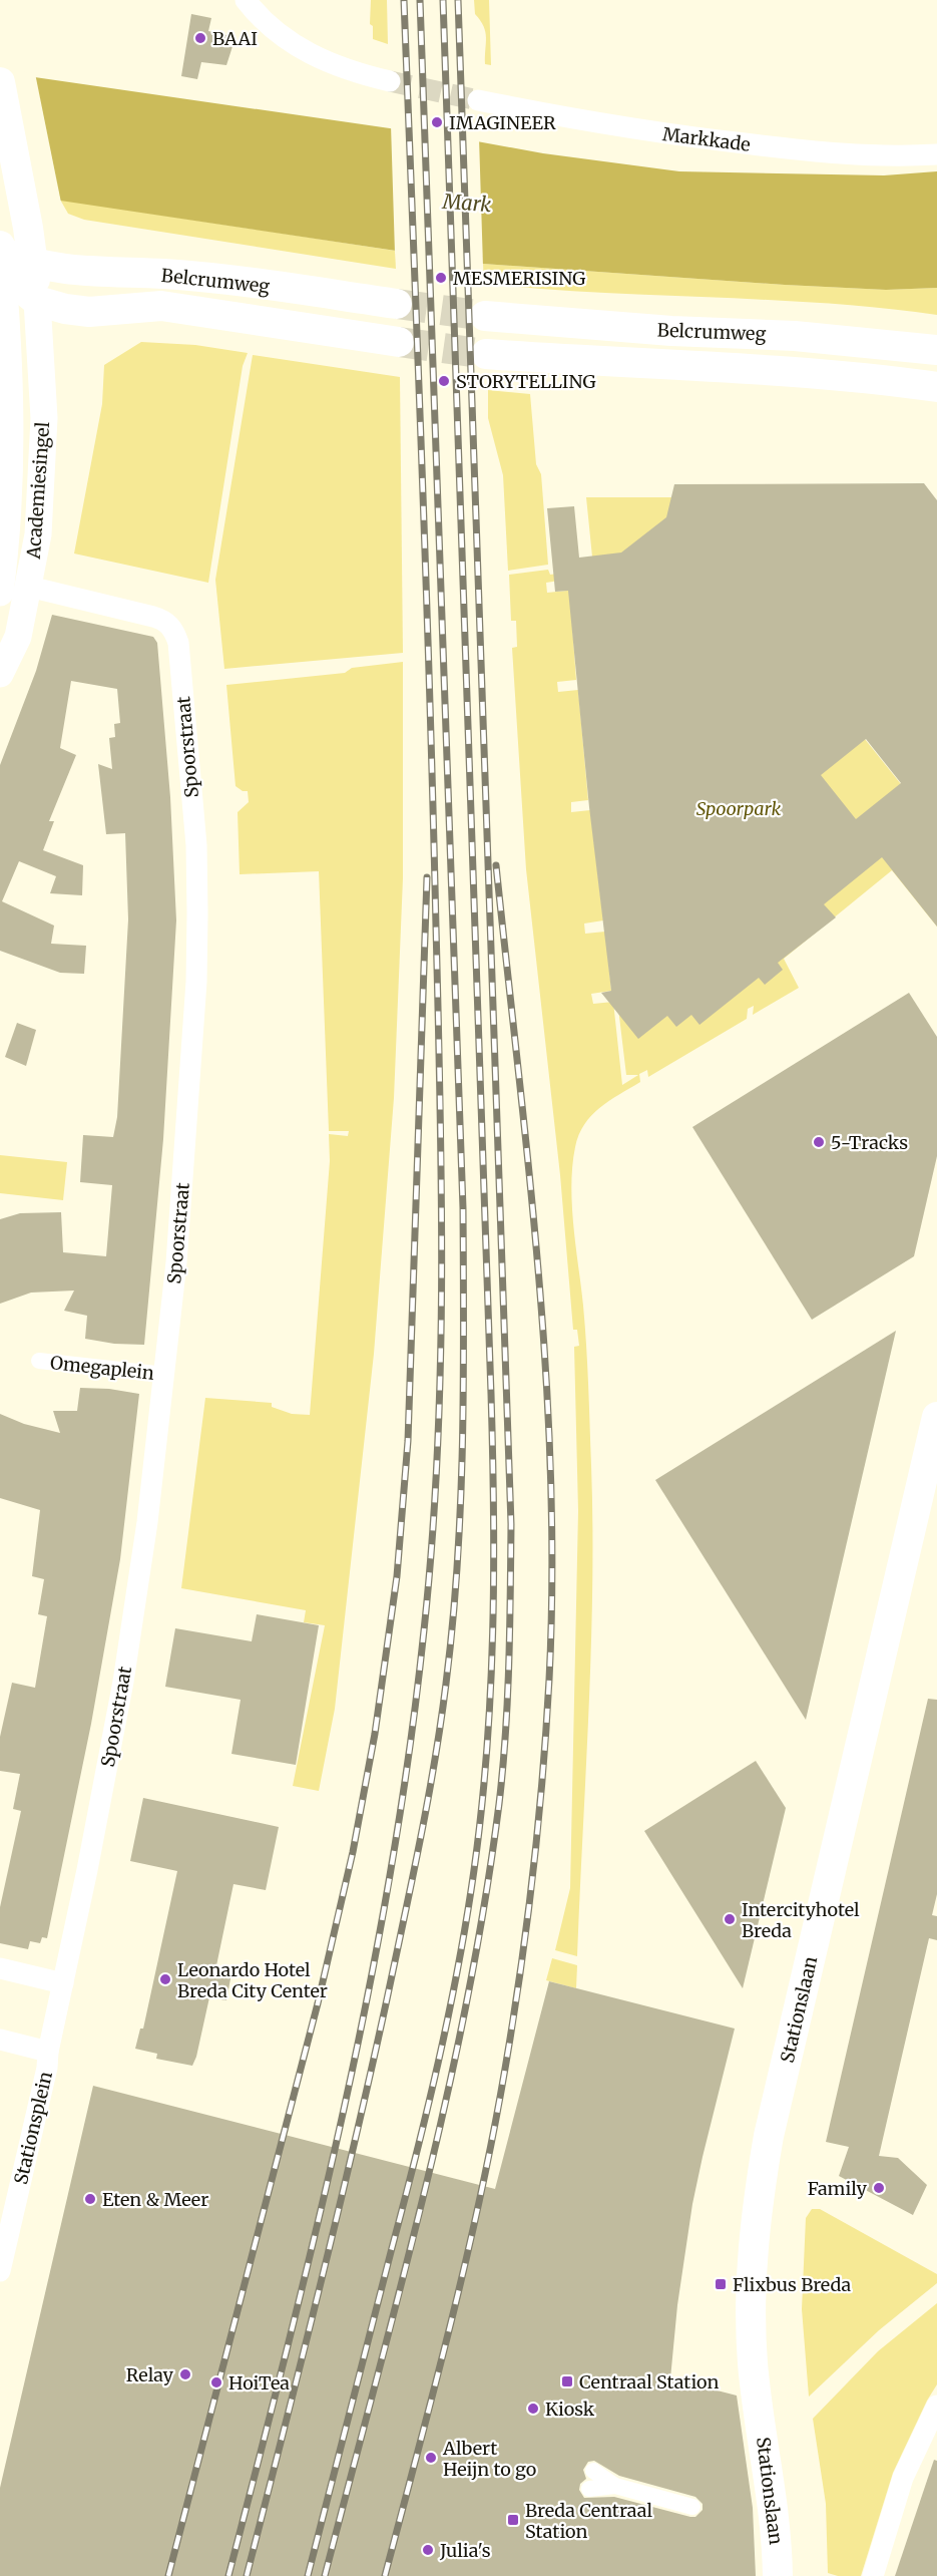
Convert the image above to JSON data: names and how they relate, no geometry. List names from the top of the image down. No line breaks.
{"streets":{"main road":["Belcrumweg","Academiesingel","Stationslaan"],"street":["Markkade","Spoorstraat","Omegaplein","Stationsplein"]},"crossings":[["Belcrumweg","Academiesingel"],["Academiesingel","Spoorstraat"],["Spoorstraat","Omegaplein"],["Spoorstraat","Stationsplein"]],"water":["Mark"],"parks":["Spoorpark"],"places":{"other":["BAAI","IMAGINEER","MESMERISING","STORYTELLING","5-Tracks","Intercityhotel Breda","Leonardo Hotel Breda City Center","Family","Eten & Meer","Relay","HoiTea","Kiosk","Albert Heijn to go","Julia's"],"transit":["Flixbus Breda","Centraal Station","Breda Centraal Station"]}}
